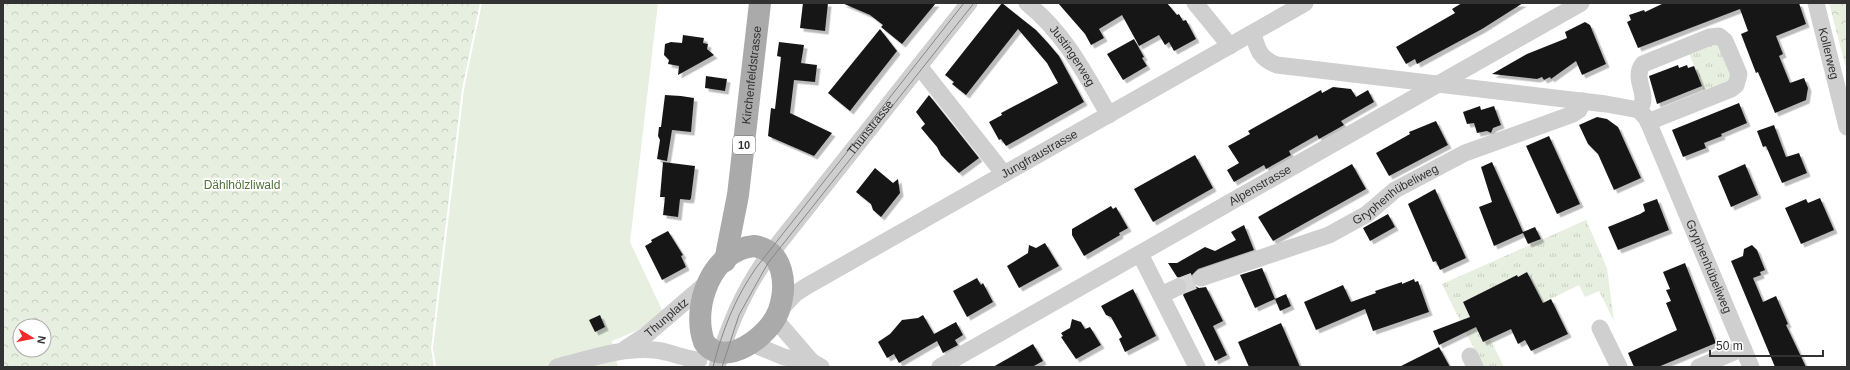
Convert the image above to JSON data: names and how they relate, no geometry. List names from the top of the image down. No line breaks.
{"streets":{"main road":["Kirchenfeldstrasse","10","Thunplatz"],"street":["Kollerweg","Justingerweg","Thunstrasse","Jungfraustrasse","Alpenstrasse","Gryphenhübeliweg"]},"crossings":[["Justingerweg","Jungfraustrasse"],["Kirchenfeldstrasse","Thunplatz"],["Thunstrasse","Thunplatz"]],"parks":["Dählhölzliwald"],"scale_bar":"50 m","north":"right"}
